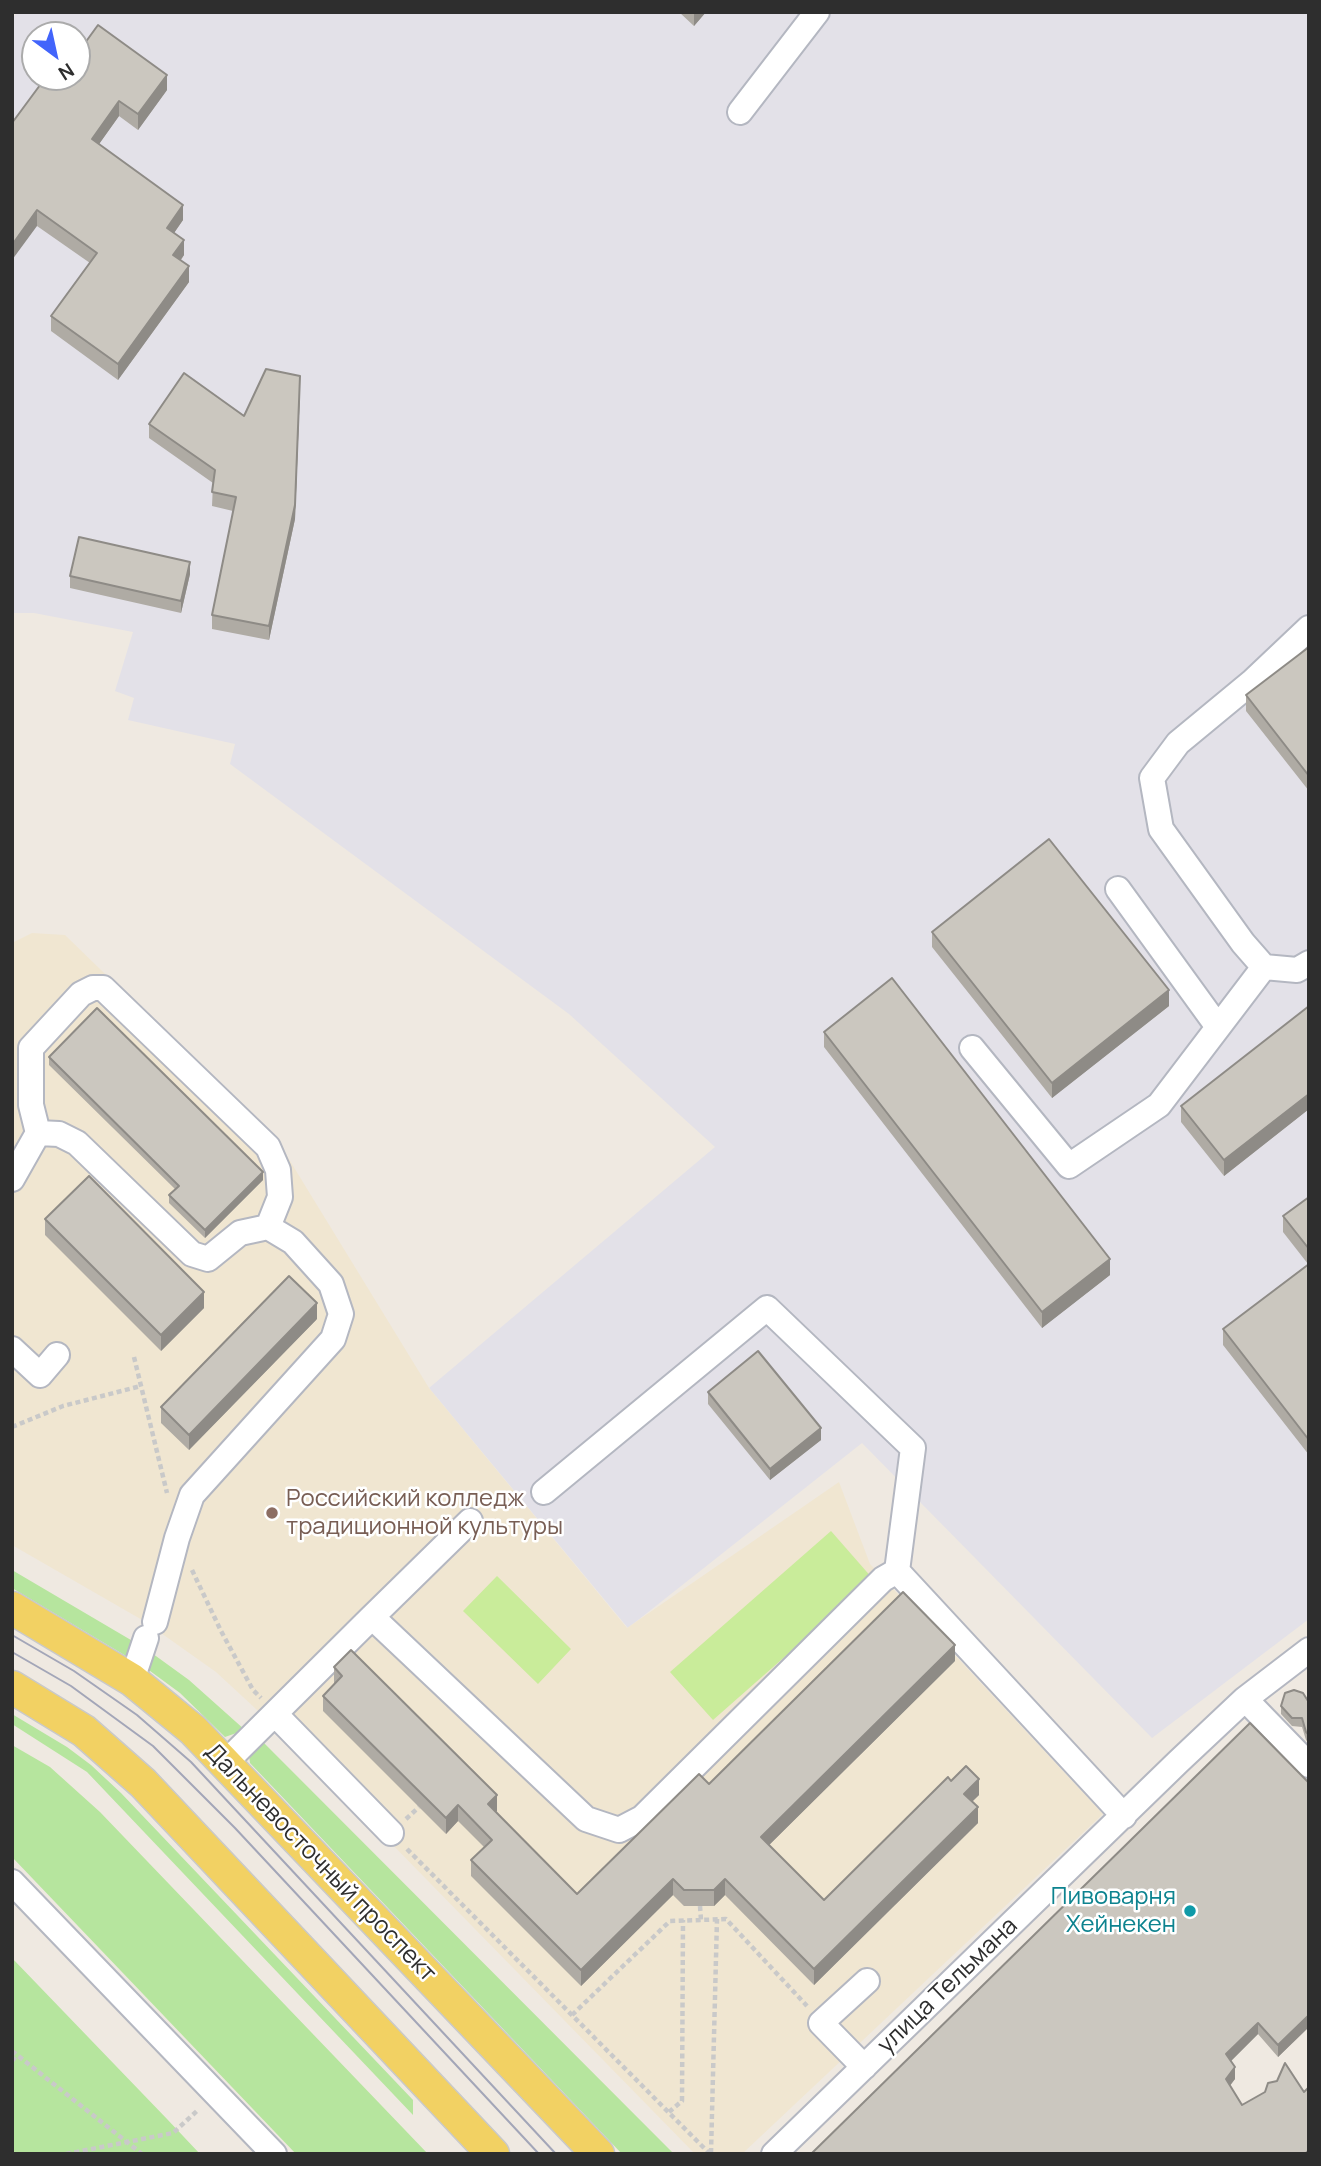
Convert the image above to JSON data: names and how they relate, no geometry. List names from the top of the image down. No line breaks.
{"streets":{"main road":["Дальневосточный проспект"],"street":["улица Тельмана"]},"places":["Российский колледж традиционной культуры","Пивоварня Хейнекен"],"north":"bottom right"}
